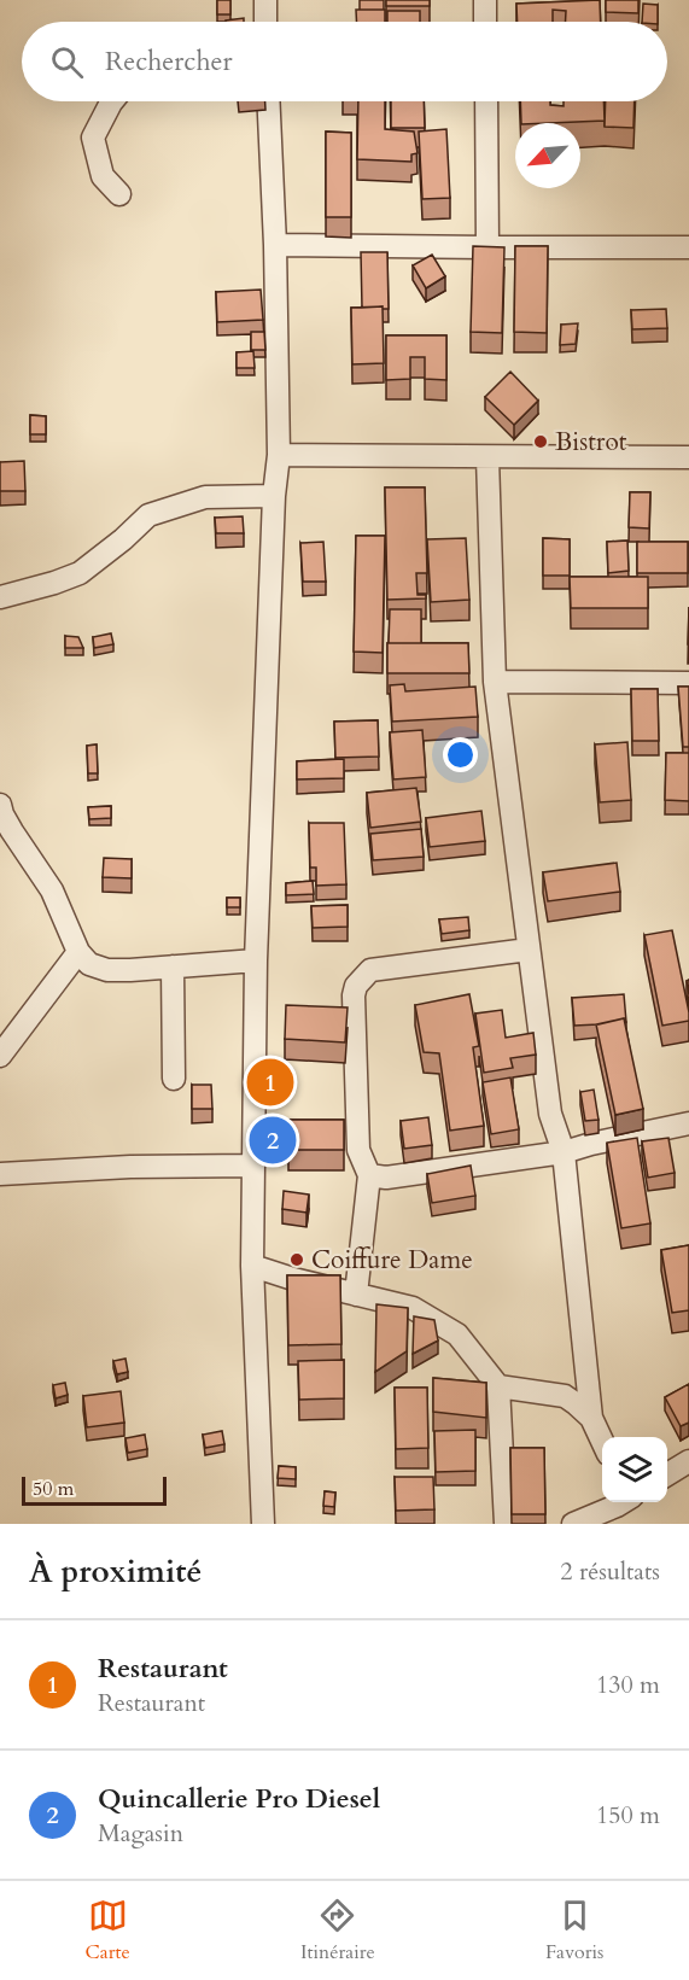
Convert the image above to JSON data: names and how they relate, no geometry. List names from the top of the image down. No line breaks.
{"places":["Bistrot","Coiffure Dame"],"scale_bar":"50 m","north":"bottom left","page":{"search":"Rechercher","pins":["1","2"],"scale":"50 m","heading":["À proximité","2 résultats"],"list":[{"mark":"1","name":"Restaurant","note":"Restaurant","value":"130 m"},{"mark":"2","name":"Quincallerie Pro Diesel","note":"Magasin","value":"150 m"}],"nav":["Carte","Itinéraire","Favoris"]}}
